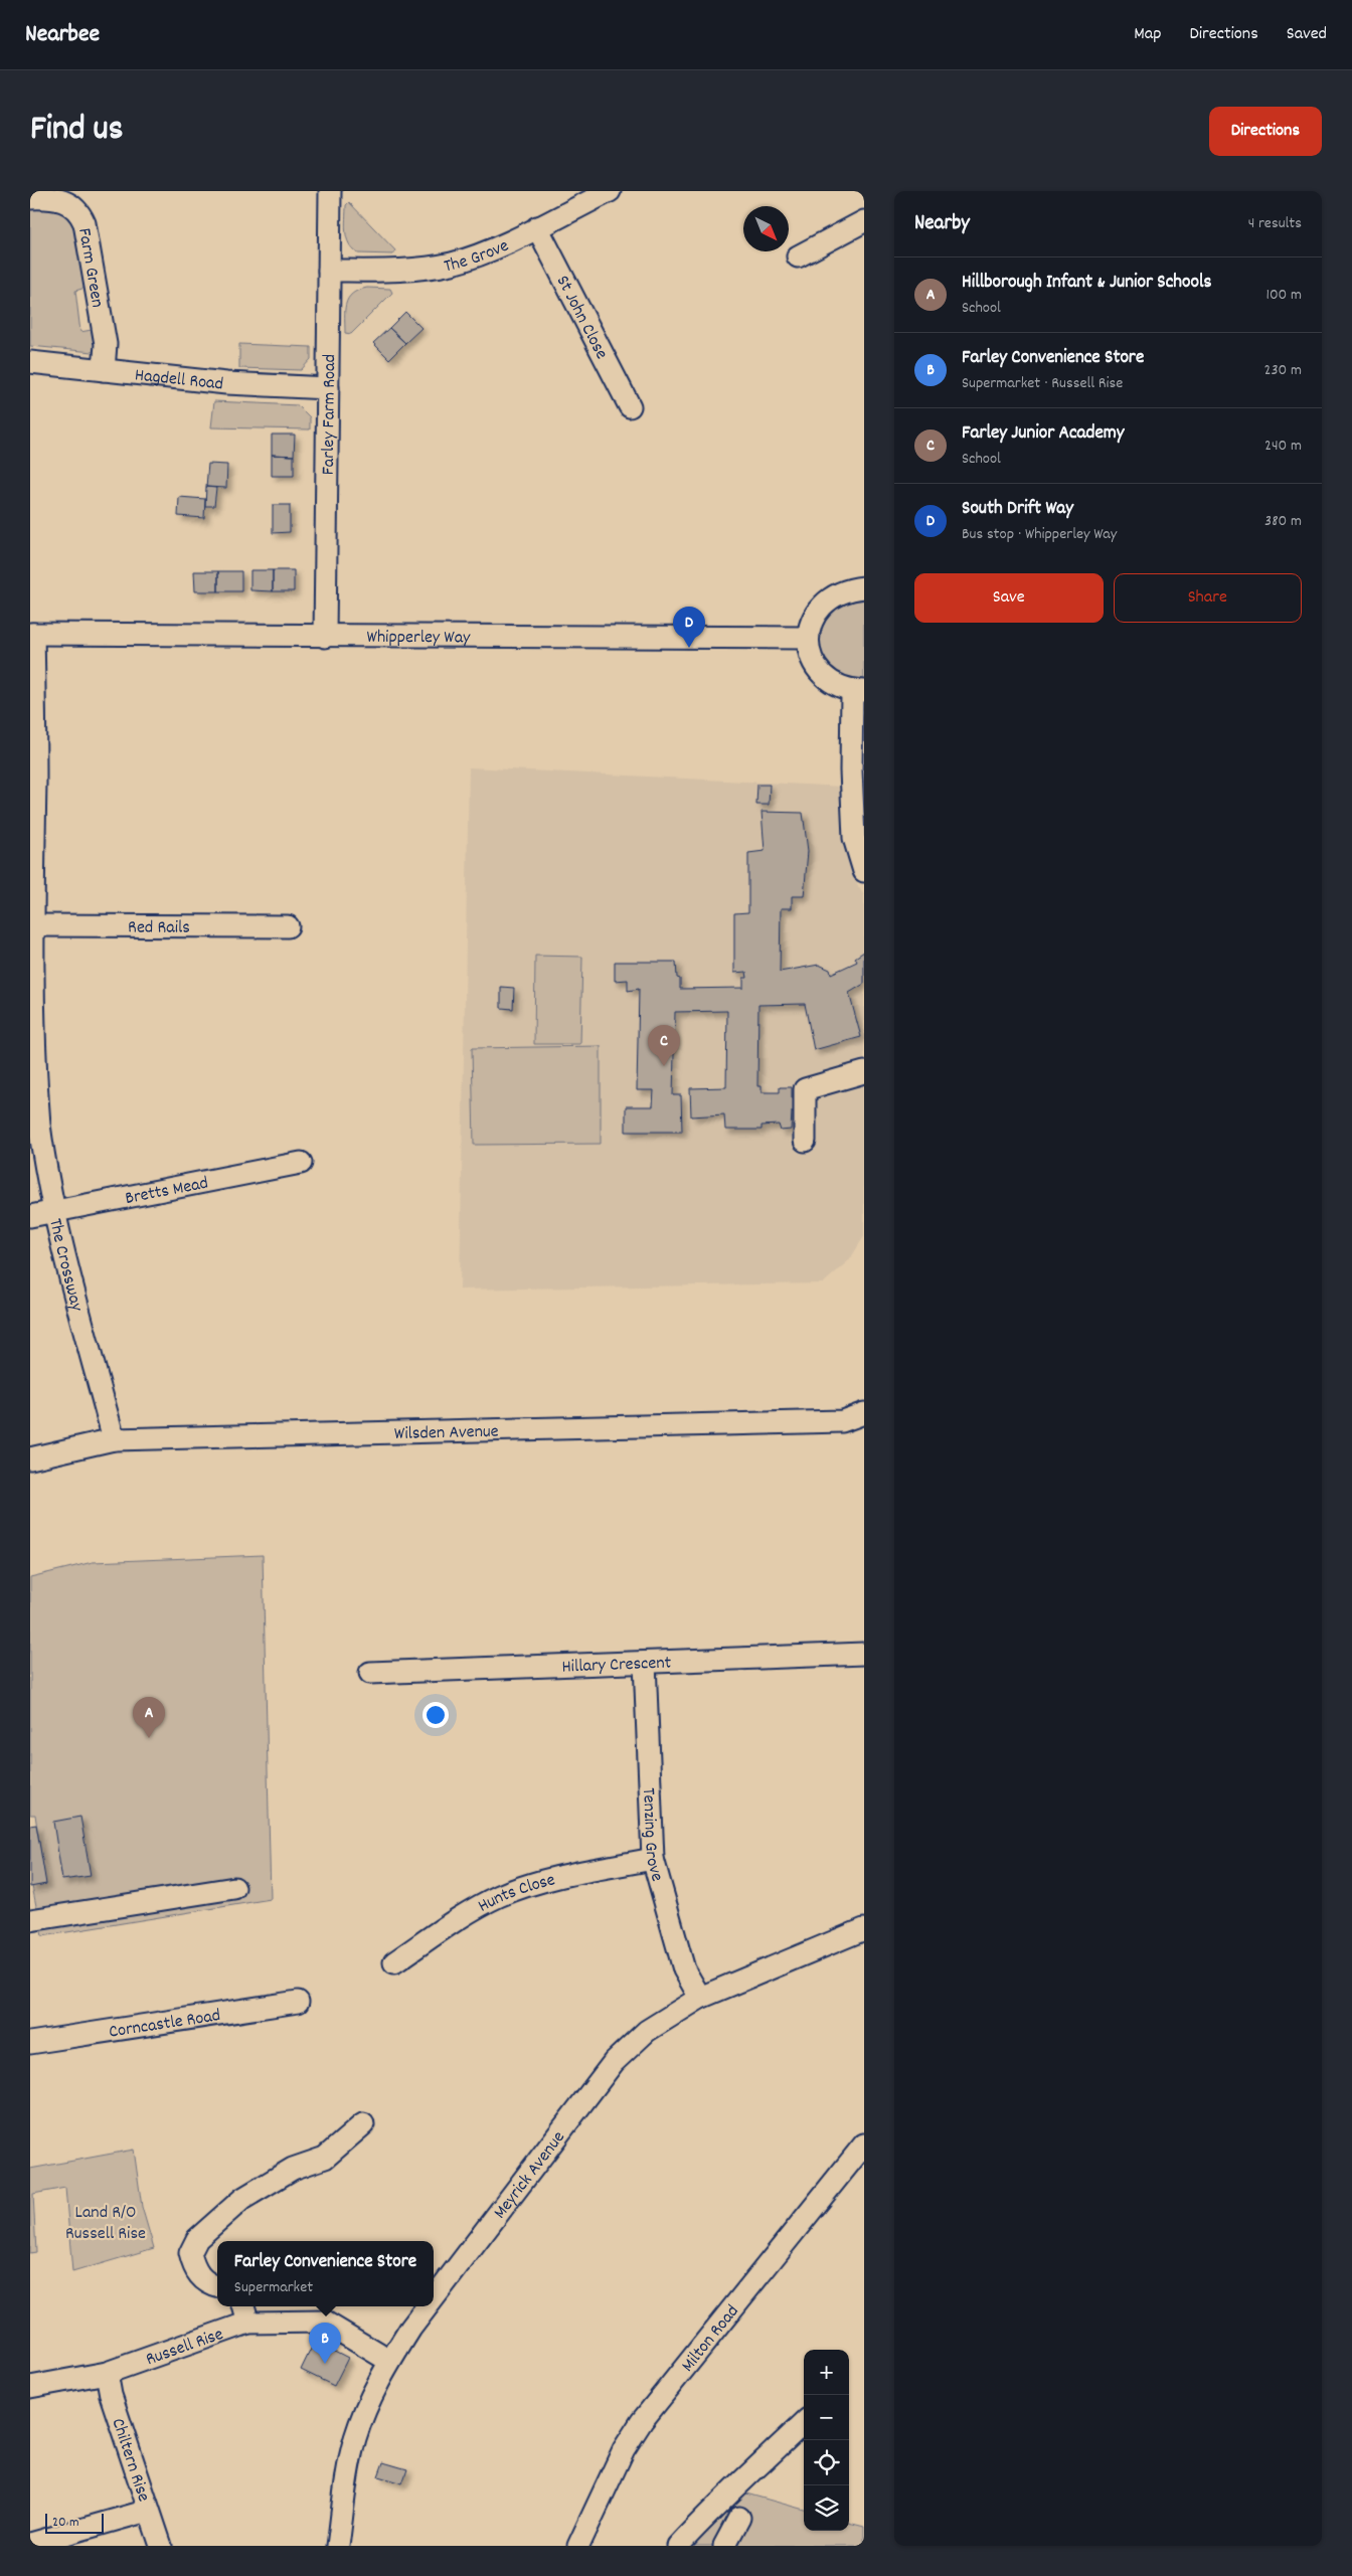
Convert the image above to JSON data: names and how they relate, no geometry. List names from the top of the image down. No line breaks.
{"streets":{"street":["The Grove","Farm Green","St John Close","Hagdell Road","Farley Farm Road","Whipperley Way","Red Rails","Bretts Mead","The Crossway","Wilsden Avenue","Hillary Crescent","Tenzing Grove","Hunts Close","Corncastle Road","Meyrick Avenue","Milton Road","Russell Rise","Chiltern Rise"]},"crossings":[["The Grove","St John Close"],["The Grove","Farley Farm Road"],["Farm Green","Hagdell Road"],["Hagdell Road","Farley Farm Road"],["Farley Farm Road","Whipperley Way"],["Whipperley Way","The Crossway"],["Red Rails","The Crossway"],["Bretts Mead","The Crossway"],["The Crossway","Wilsden Avenue"],["Hillary Crescent","Tenzing Grove"],["Tenzing Grove","Hunts Close"],["Tenzing Grove","Meyrick Avenue"],["Meyrick Avenue","Russell Rise"],["Russell Rise","Chiltern Rise"]],"parks":["Land R/O Russell Rise"],"scale_bar":"20 m","north":"bottom right","page":{"header":"Nearbee","nav":["Map","Directions","Saved"],"title":"Find us","buttons":["Directions",["Save","Share"]],"heading":["Nearby","4 results"],"list":[{"mark":"A","name":"Hillborough Infant & Junior Schools","note":"School","value":"100 m"},{"mark":"B","name":"Farley Convenience Store","note":"Supermarket · Russell Rise","value":"230 m"},{"mark":"C","name":"Farley Junior Academy","note":"School","value":"240 m"},{"mark":"D","name":"South Drift Way","note":"Bus stop · Whipperley Way","value":"380 m"}],"pins":["D","C","A","B"],"popup":["Farley Convenience Store","Supermarket"],"map_buttons":["+","−"],"scale":"20 m"}}
